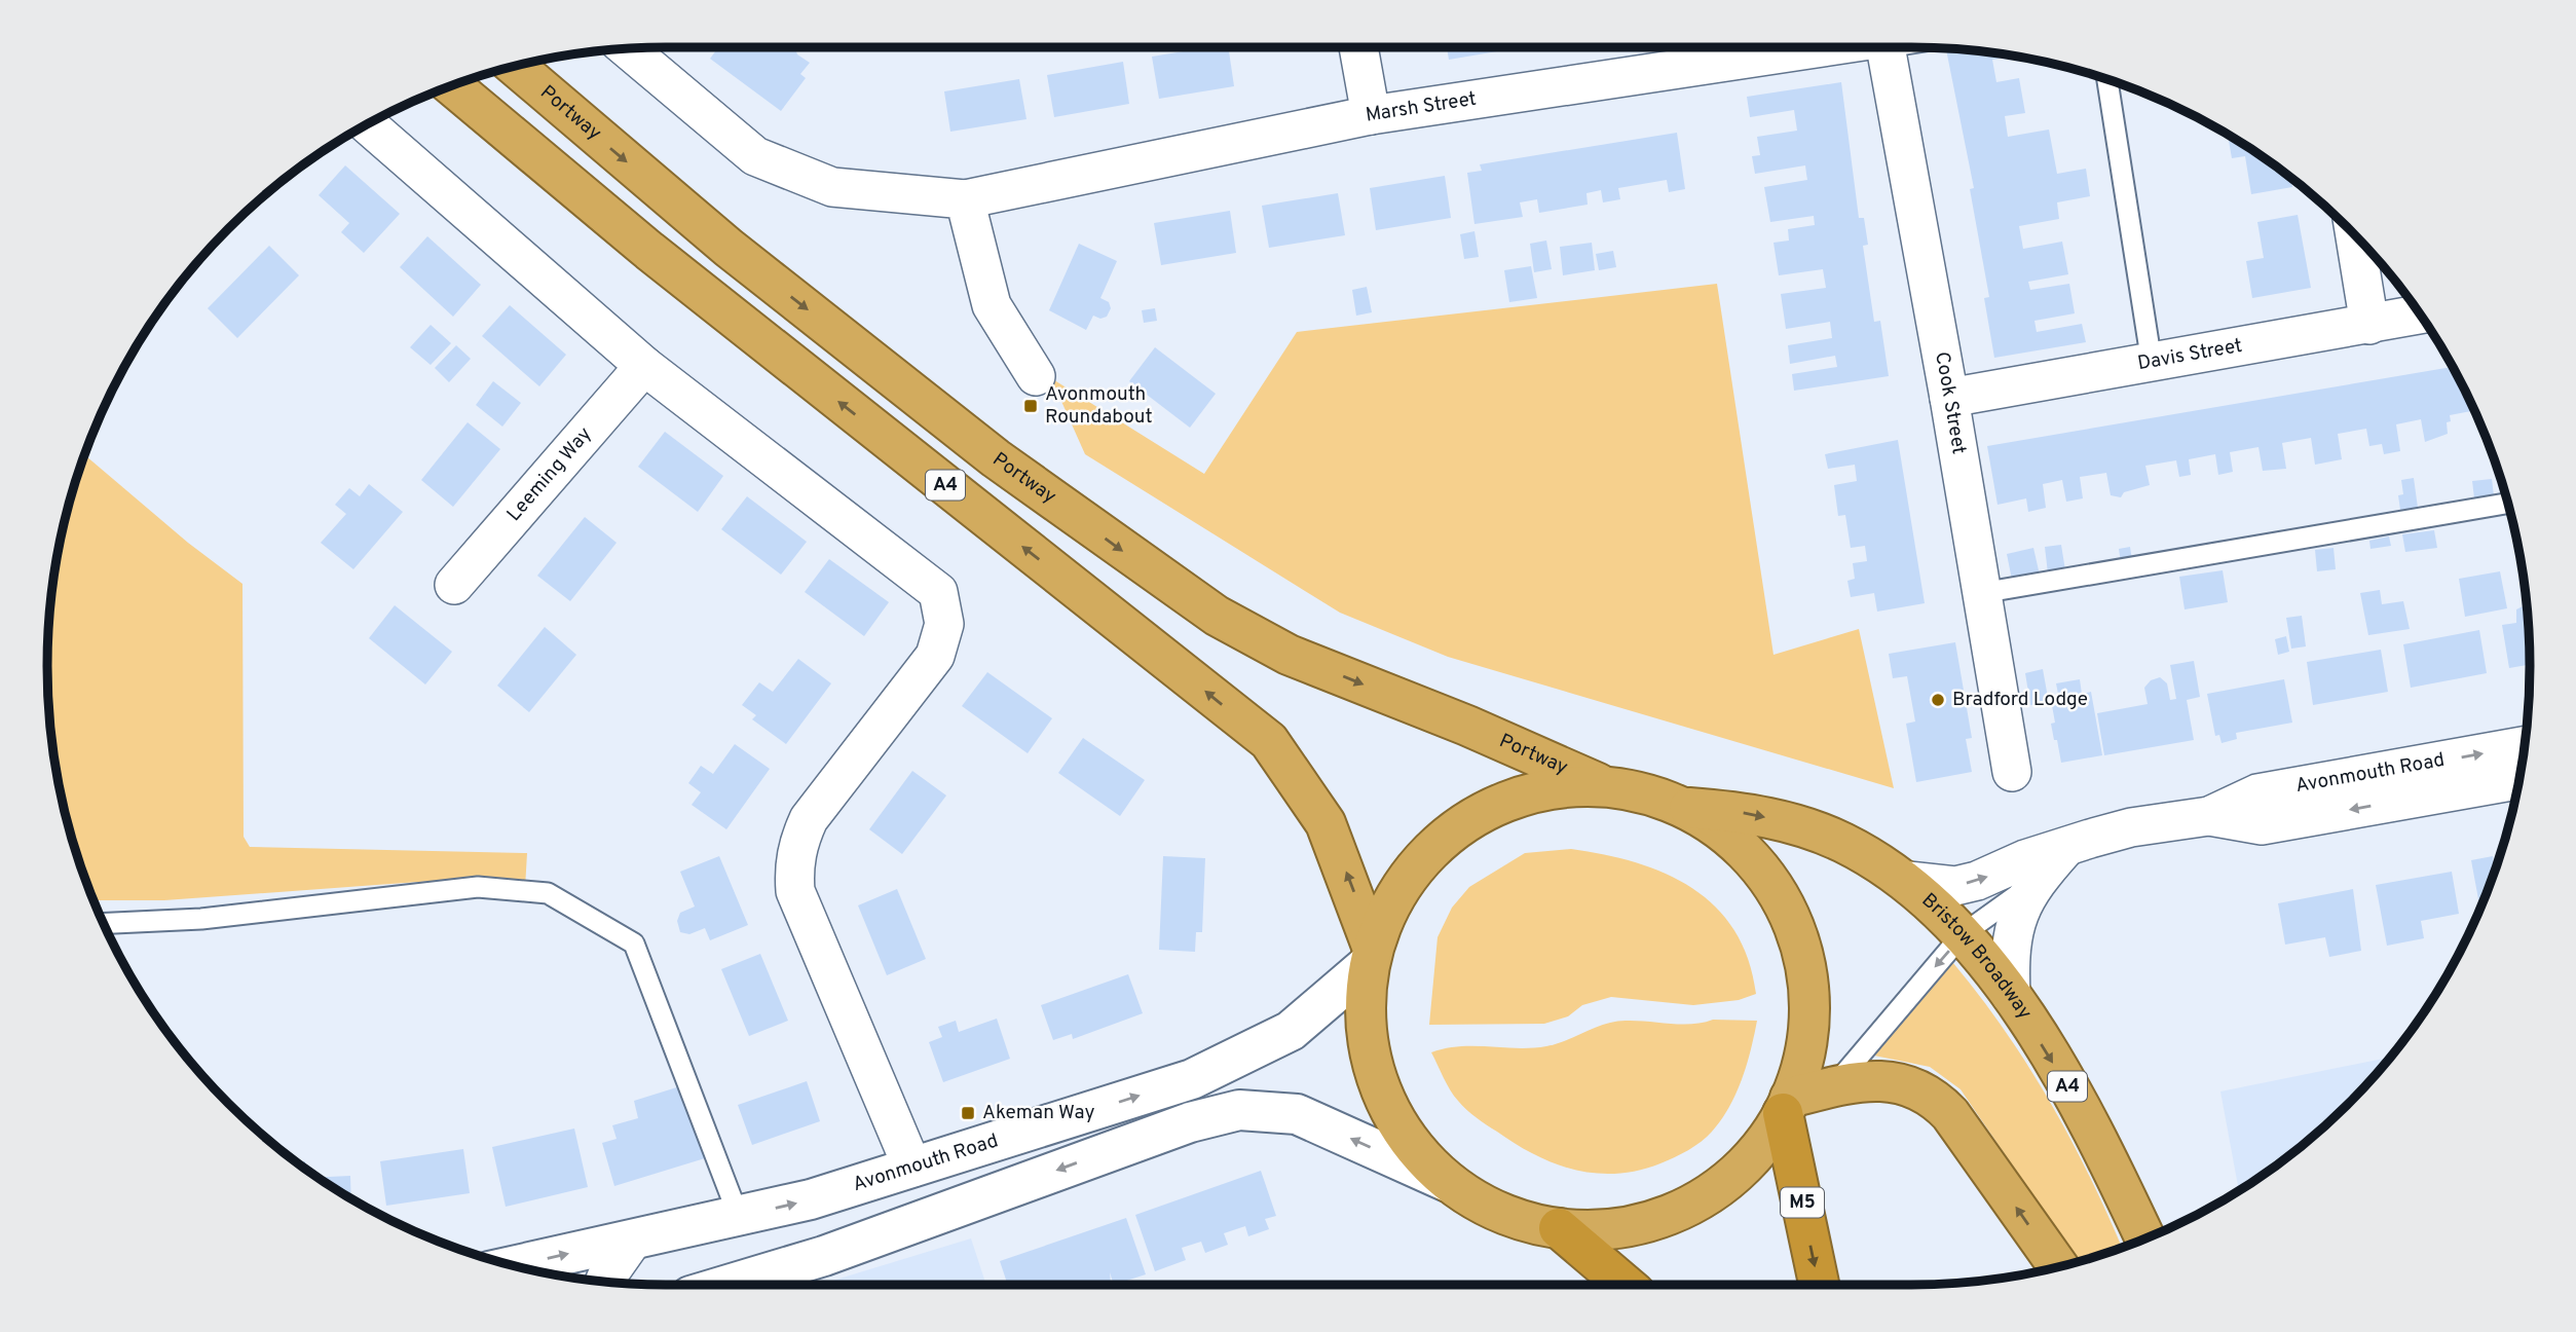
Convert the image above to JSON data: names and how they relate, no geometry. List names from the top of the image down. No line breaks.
{"streets":{"highway":["Portway","A4","Bristow Broadway","M5"],"main road":["Avonmouth Road"],"street":["Marsh Street","Davis Street","Cook Street","Leeming Way"]},"crossings":[["Davis Street","Cook Street"],["A4","Avonmouth Road"],["Avonmouth Road","Bristow Broadway"]],"places":{"transit":["Avonmouth Roundabout","Akeman Way"],"other":["Bradford Lodge"]}}
